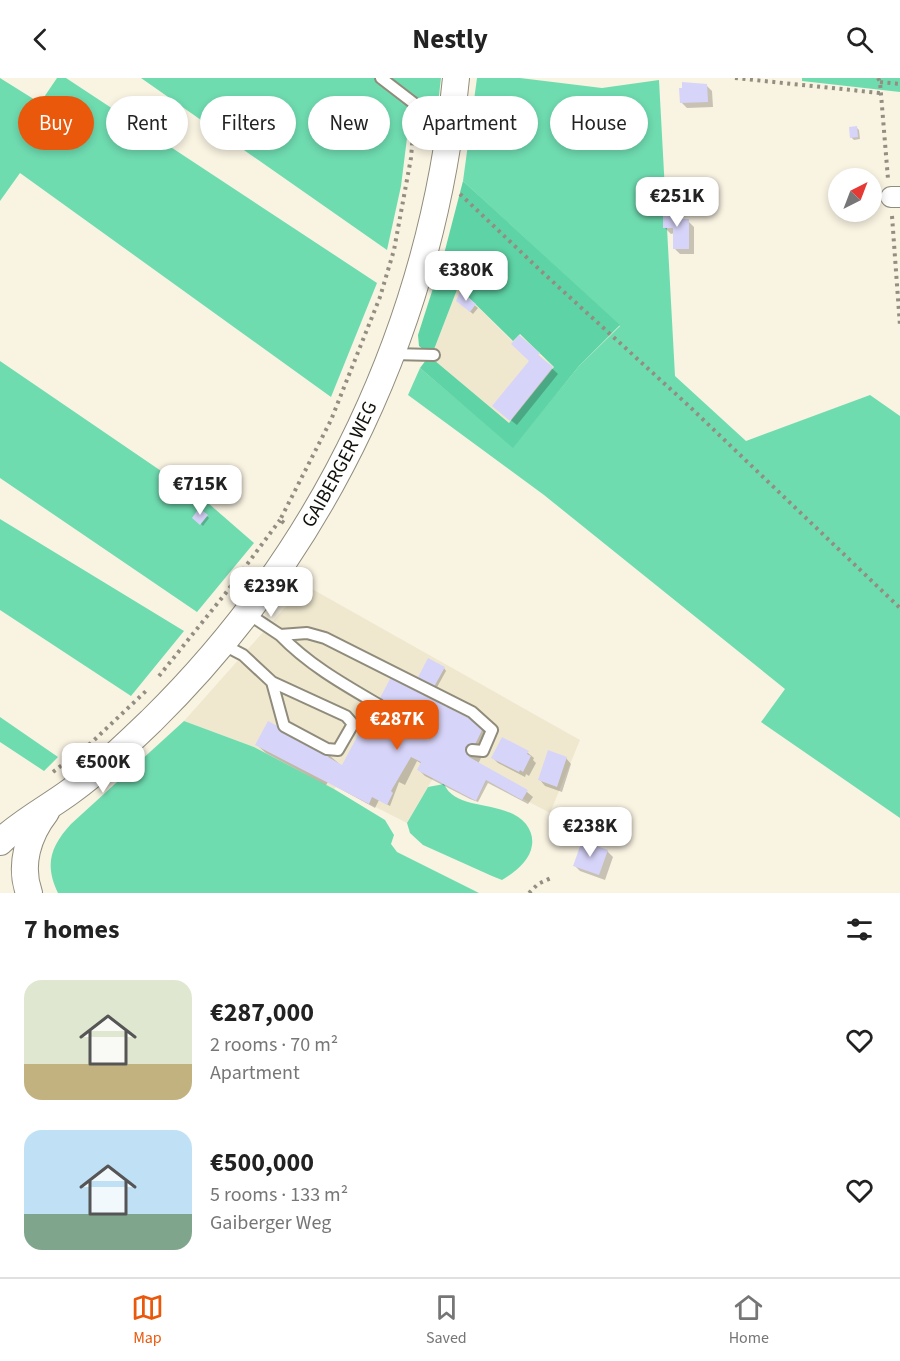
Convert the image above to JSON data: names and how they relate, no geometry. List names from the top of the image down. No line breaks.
{"streets":{"street":["GAIBERGER WEG"]},"north":"top right","page":{"header":"Nestly","chip":["Buy","Rent","Filters","New","Apartment","House"],"price":["€251K","€380K","€715K","€239K","€287K","€500K","€238K"],"heading":"7 homes","list":[{"name":"€287,000","note":"2 rooms · 70 m² · Apartment"},{"name":"€500,000","note":"5 rooms · 133 m² · Gaiberger Weg"}],"tabs":["Map","Saved","Home"]}}
